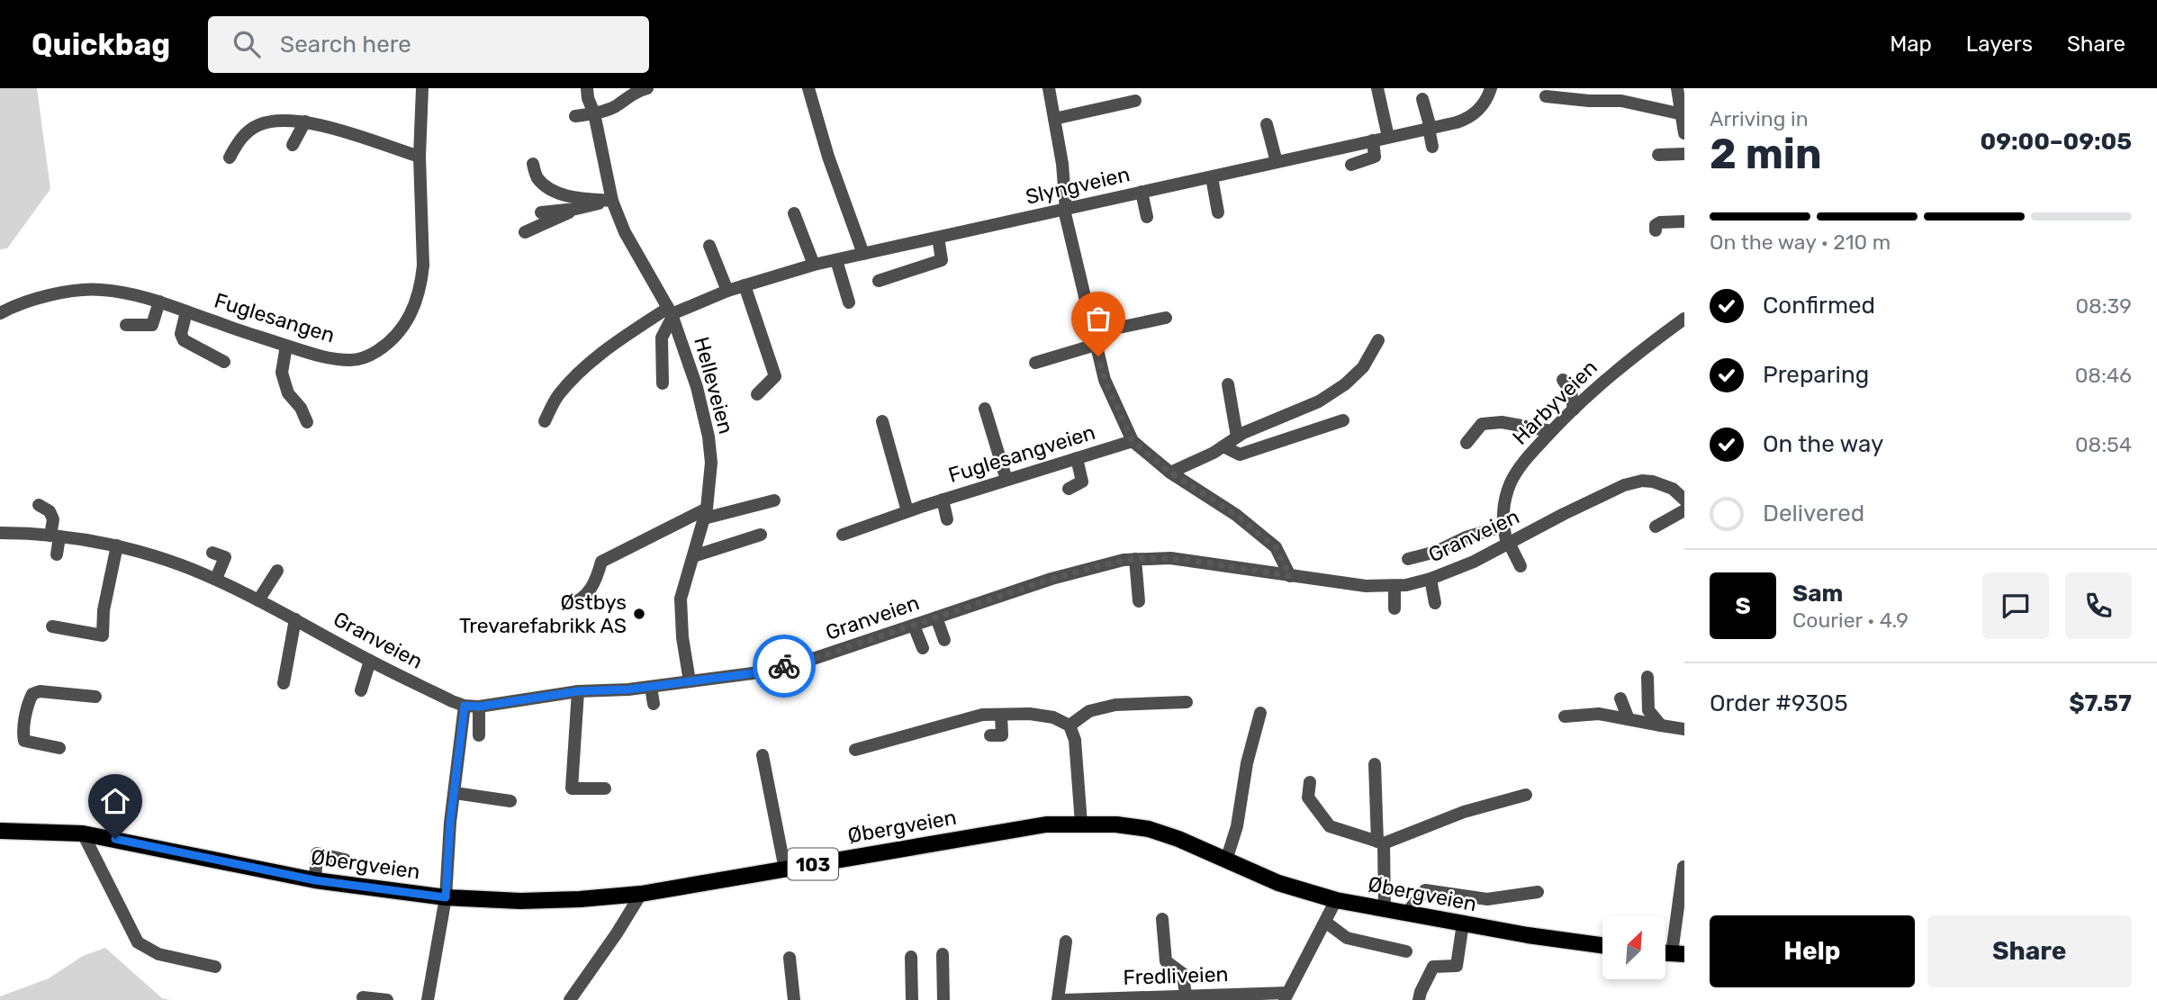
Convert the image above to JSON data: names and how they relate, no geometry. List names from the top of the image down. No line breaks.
{"streets":{"main road":["Øbergveien","103"],"street":["Slyngveien","Fuglesangen","Helleveien","Hårbyveien","Fuglesangveien","Granveien","Fredliveien"]},"crossings":[["Slyngveien","Helleveien"],["Slyngveien","Fuglesangveien"],["Helleveien","Granveien"],["Hårbyveien","Granveien"],["Fuglesangveien","Granveien"]],"places":["Østbys Trevarefabrikk AS"],"north":"top right","page":{"header":"Quickbag","search":"Search here","nav":["Map","Layers","Share"],"heading":["2 min","Arriving in","09:00–09:05"],"panel":["Sam","Courier · 4.9","Order #9305","$7.57"],"bar":"On the way · 210 m","list":[["Confirmed","08:39"],["Preparing","08:46"],["On the way","08:54"],"Delivered"],"round":"S","buttons":["Help","Share"]}}
